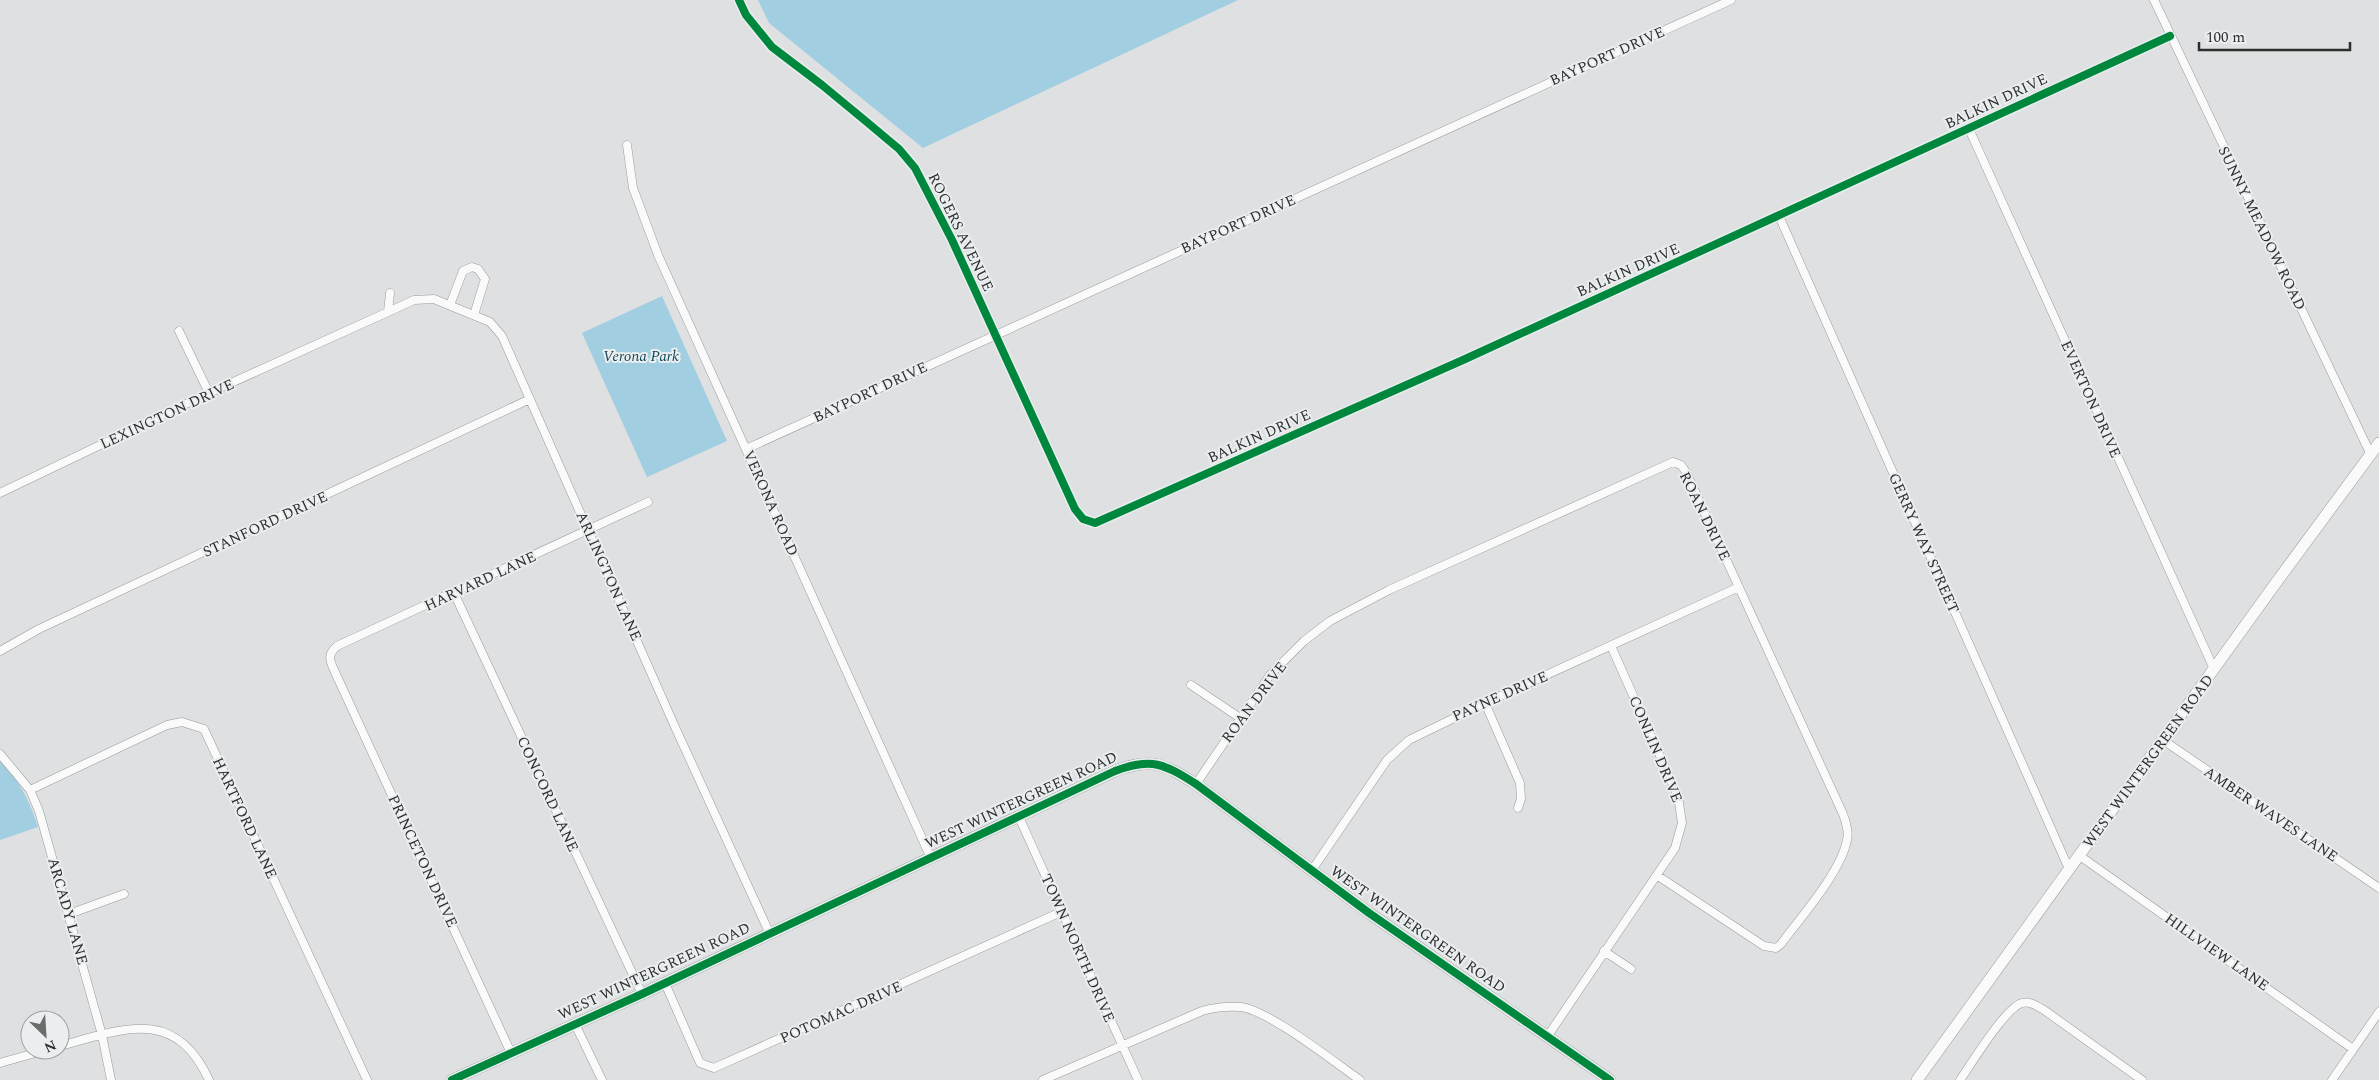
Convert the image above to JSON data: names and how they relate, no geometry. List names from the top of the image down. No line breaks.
{"streets":{"street":["BAYPORT DRIVE","BALKIN DRIVE","SUNNY MEADOW ROAD","ROGERS AVENUE","EVERTON DRIVE","LEXINGTON DRIVE","VERONA ROAD","ROAN DRIVE","STANFORD DRIVE","GERRY WAY STREET","ARLINGTON LANE","HARVARD LANE","PAYNE DRIVE","CONLIN DRIVE","WEST WINTERGREEN ROAD","CONCORD LANE","AMBER WAVES LANE","HARTFORD LANE","PRINCETON DRIVE","ARCADY LANE","TOWN NORTH DRIVE","HILLVIEW LANE","POTOMAC DRIVE"]},"crossings":[["BAYPORT DRIVE","ROGERS AVENUE"],["BAYPORT DRIVE","VERONA ROAD"],["BALKIN DRIVE","SUNNY MEADOW ROAD"],["BALKIN DRIVE","ROGERS AVENUE"],["BALKIN DRIVE","EVERTON DRIVE"],["BALKIN DRIVE","GERRY WAY STREET"],["SUNNY MEADOW ROAD","WEST WINTERGREEN ROAD"],["EVERTON DRIVE","WEST WINTERGREEN ROAD"],["LEXINGTON DRIVE","ARLINGTON LANE"],["VERONA ROAD","WEST WINTERGREEN ROAD"],["ROAN DRIVE","PAYNE DRIVE"],["ROAN DRIVE","CONLIN DRIVE"],["ROAN DRIVE","WEST WINTERGREEN ROAD"],["STANFORD DRIVE","ARLINGTON LANE"],["GERRY WAY STREET","WEST WINTERGREEN ROAD"],["ARLINGTON LANE","HARVARD LANE"],["ARLINGTON LANE","WEST WINTERGREEN ROAD"],["HARVARD LANE","CONCORD LANE"],["HARVARD LANE","PRINCETON DRIVE"],["PAYNE DRIVE","CONLIN DRIVE"],["PAYNE DRIVE","WEST WINTERGREEN ROAD"],["CONLIN DRIVE","WEST WINTERGREEN ROAD"],["WEST WINTERGREEN ROAD","CONCORD LANE"],["WEST WINTERGREEN ROAD","AMBER WAVES LANE"],["WEST WINTERGREEN ROAD","PRINCETON DRIVE"],["WEST WINTERGREEN ROAD","TOWN NORTH DRIVE"],["WEST WINTERGREEN ROAD","HILLVIEW LANE"],["WEST WINTERGREEN ROAD","POTOMAC DRIVE"],["HARTFORD LANE","ARCADY LANE"],["TOWN NORTH DRIVE","POTOMAC DRIVE"]],"parks":["Verona Park"],"scale_bar":"100 m","north":"bottom right"}
